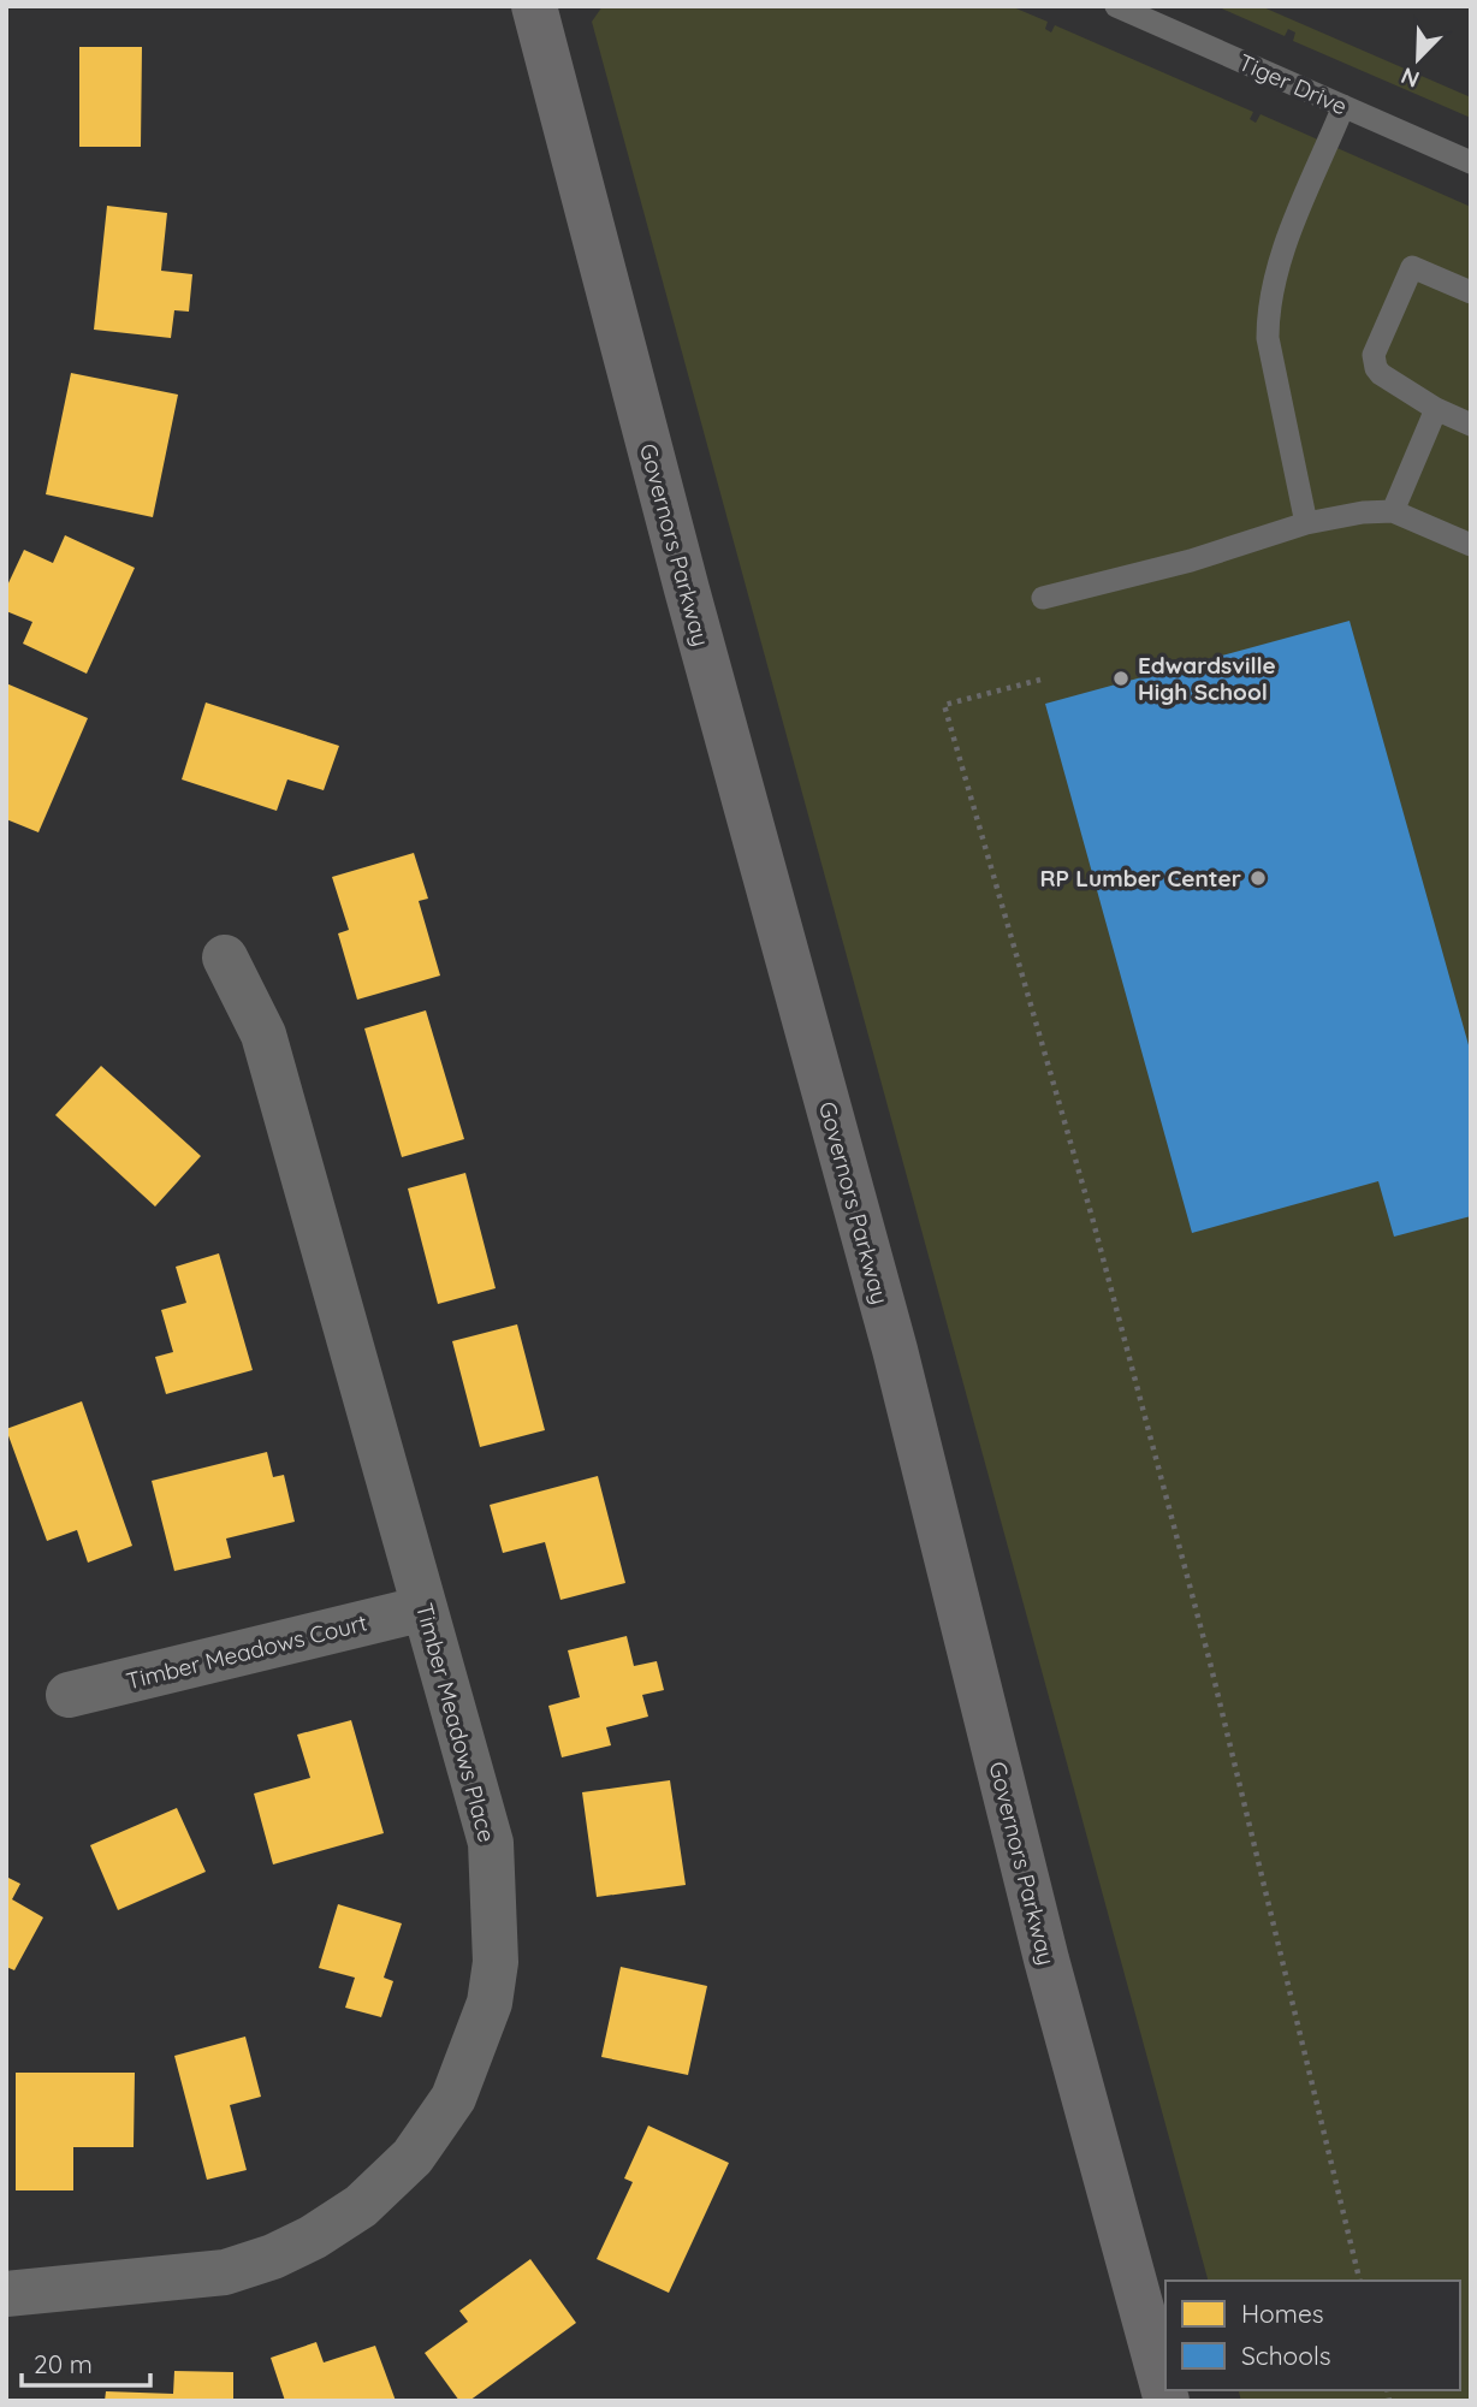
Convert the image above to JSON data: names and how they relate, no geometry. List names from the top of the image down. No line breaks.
{"streets":{"main road":["Governors Parkway"],"street":["Timber Meadows Court","Timber Meadows Place"],"lane":["Tiger Drive"]},"crossings":[["Timber Meadows Court","Timber Meadows Place"]],"places":["Edwardsville High School","RP Lumber Center"],"legend":["Homes","Schools"],"scale_bar":"20 m","north":"bottom left"}
